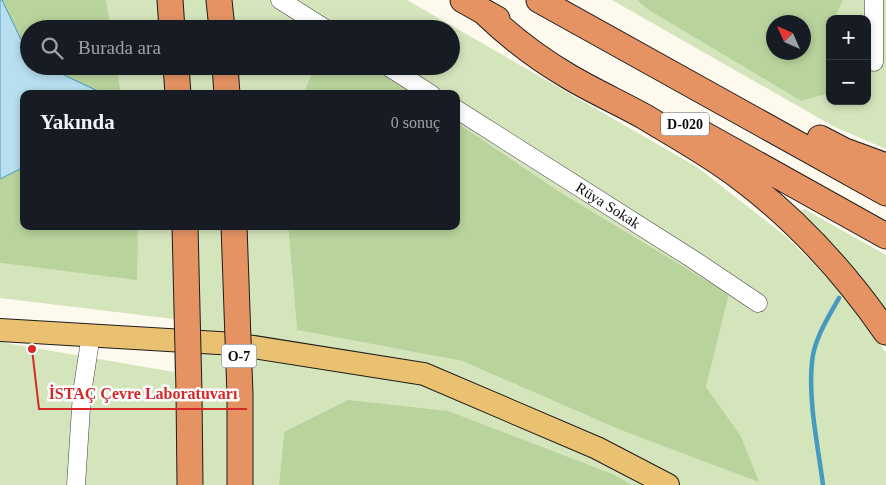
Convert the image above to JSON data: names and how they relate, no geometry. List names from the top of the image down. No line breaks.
{"streets":{"highway":["D-020","O-7"],"street":["Rüya Sokak"]},"places":["İSTAÇ Çevre Laboratuvarı"],"north":"top left","page":{"map_buttons":["+","−"],"search":"Burada ara","heading":["Yakında","0 sonuç"]}}
